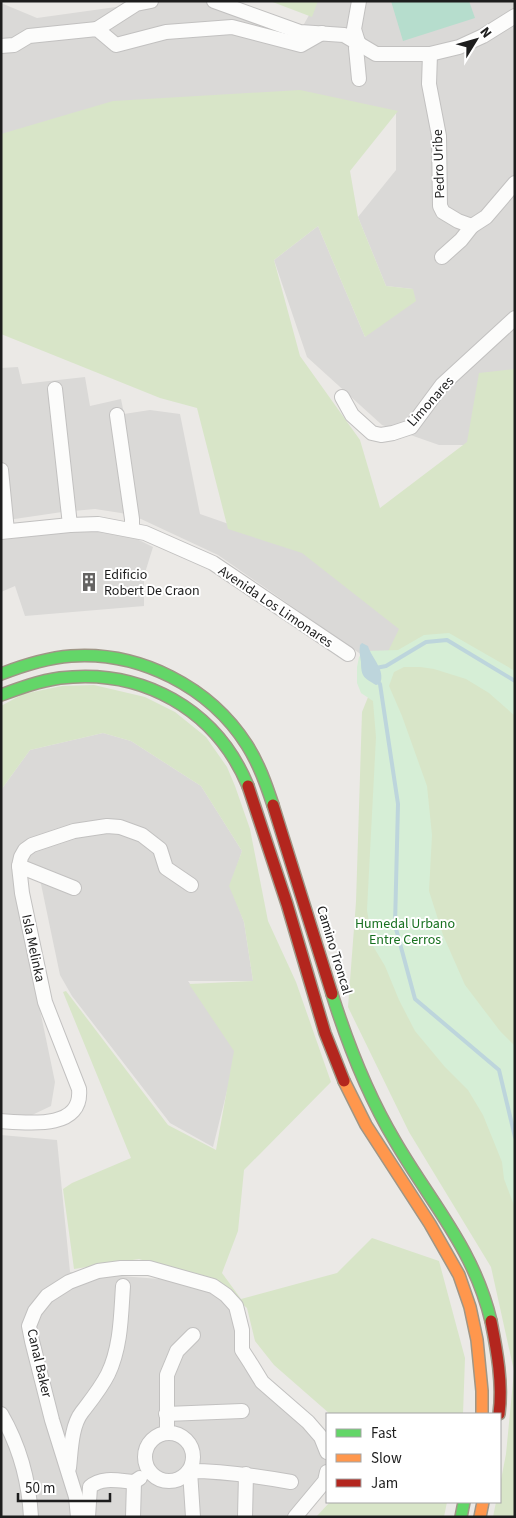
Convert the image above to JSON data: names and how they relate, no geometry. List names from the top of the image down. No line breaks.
{"streets":{"main road":["Camino Troncal"],"street":["Pedro Uribe","Limonares","Avenida Los Limonares","Isla Melinka","Canal Baker"]},"parks":["Humedal Urbano Entre Cerros"],"places":{"building":["Edificio Robert De Craon"]},"legend":["Fast","Slow","Jam"],"scale_bar":"50 m","north":"top right"}
